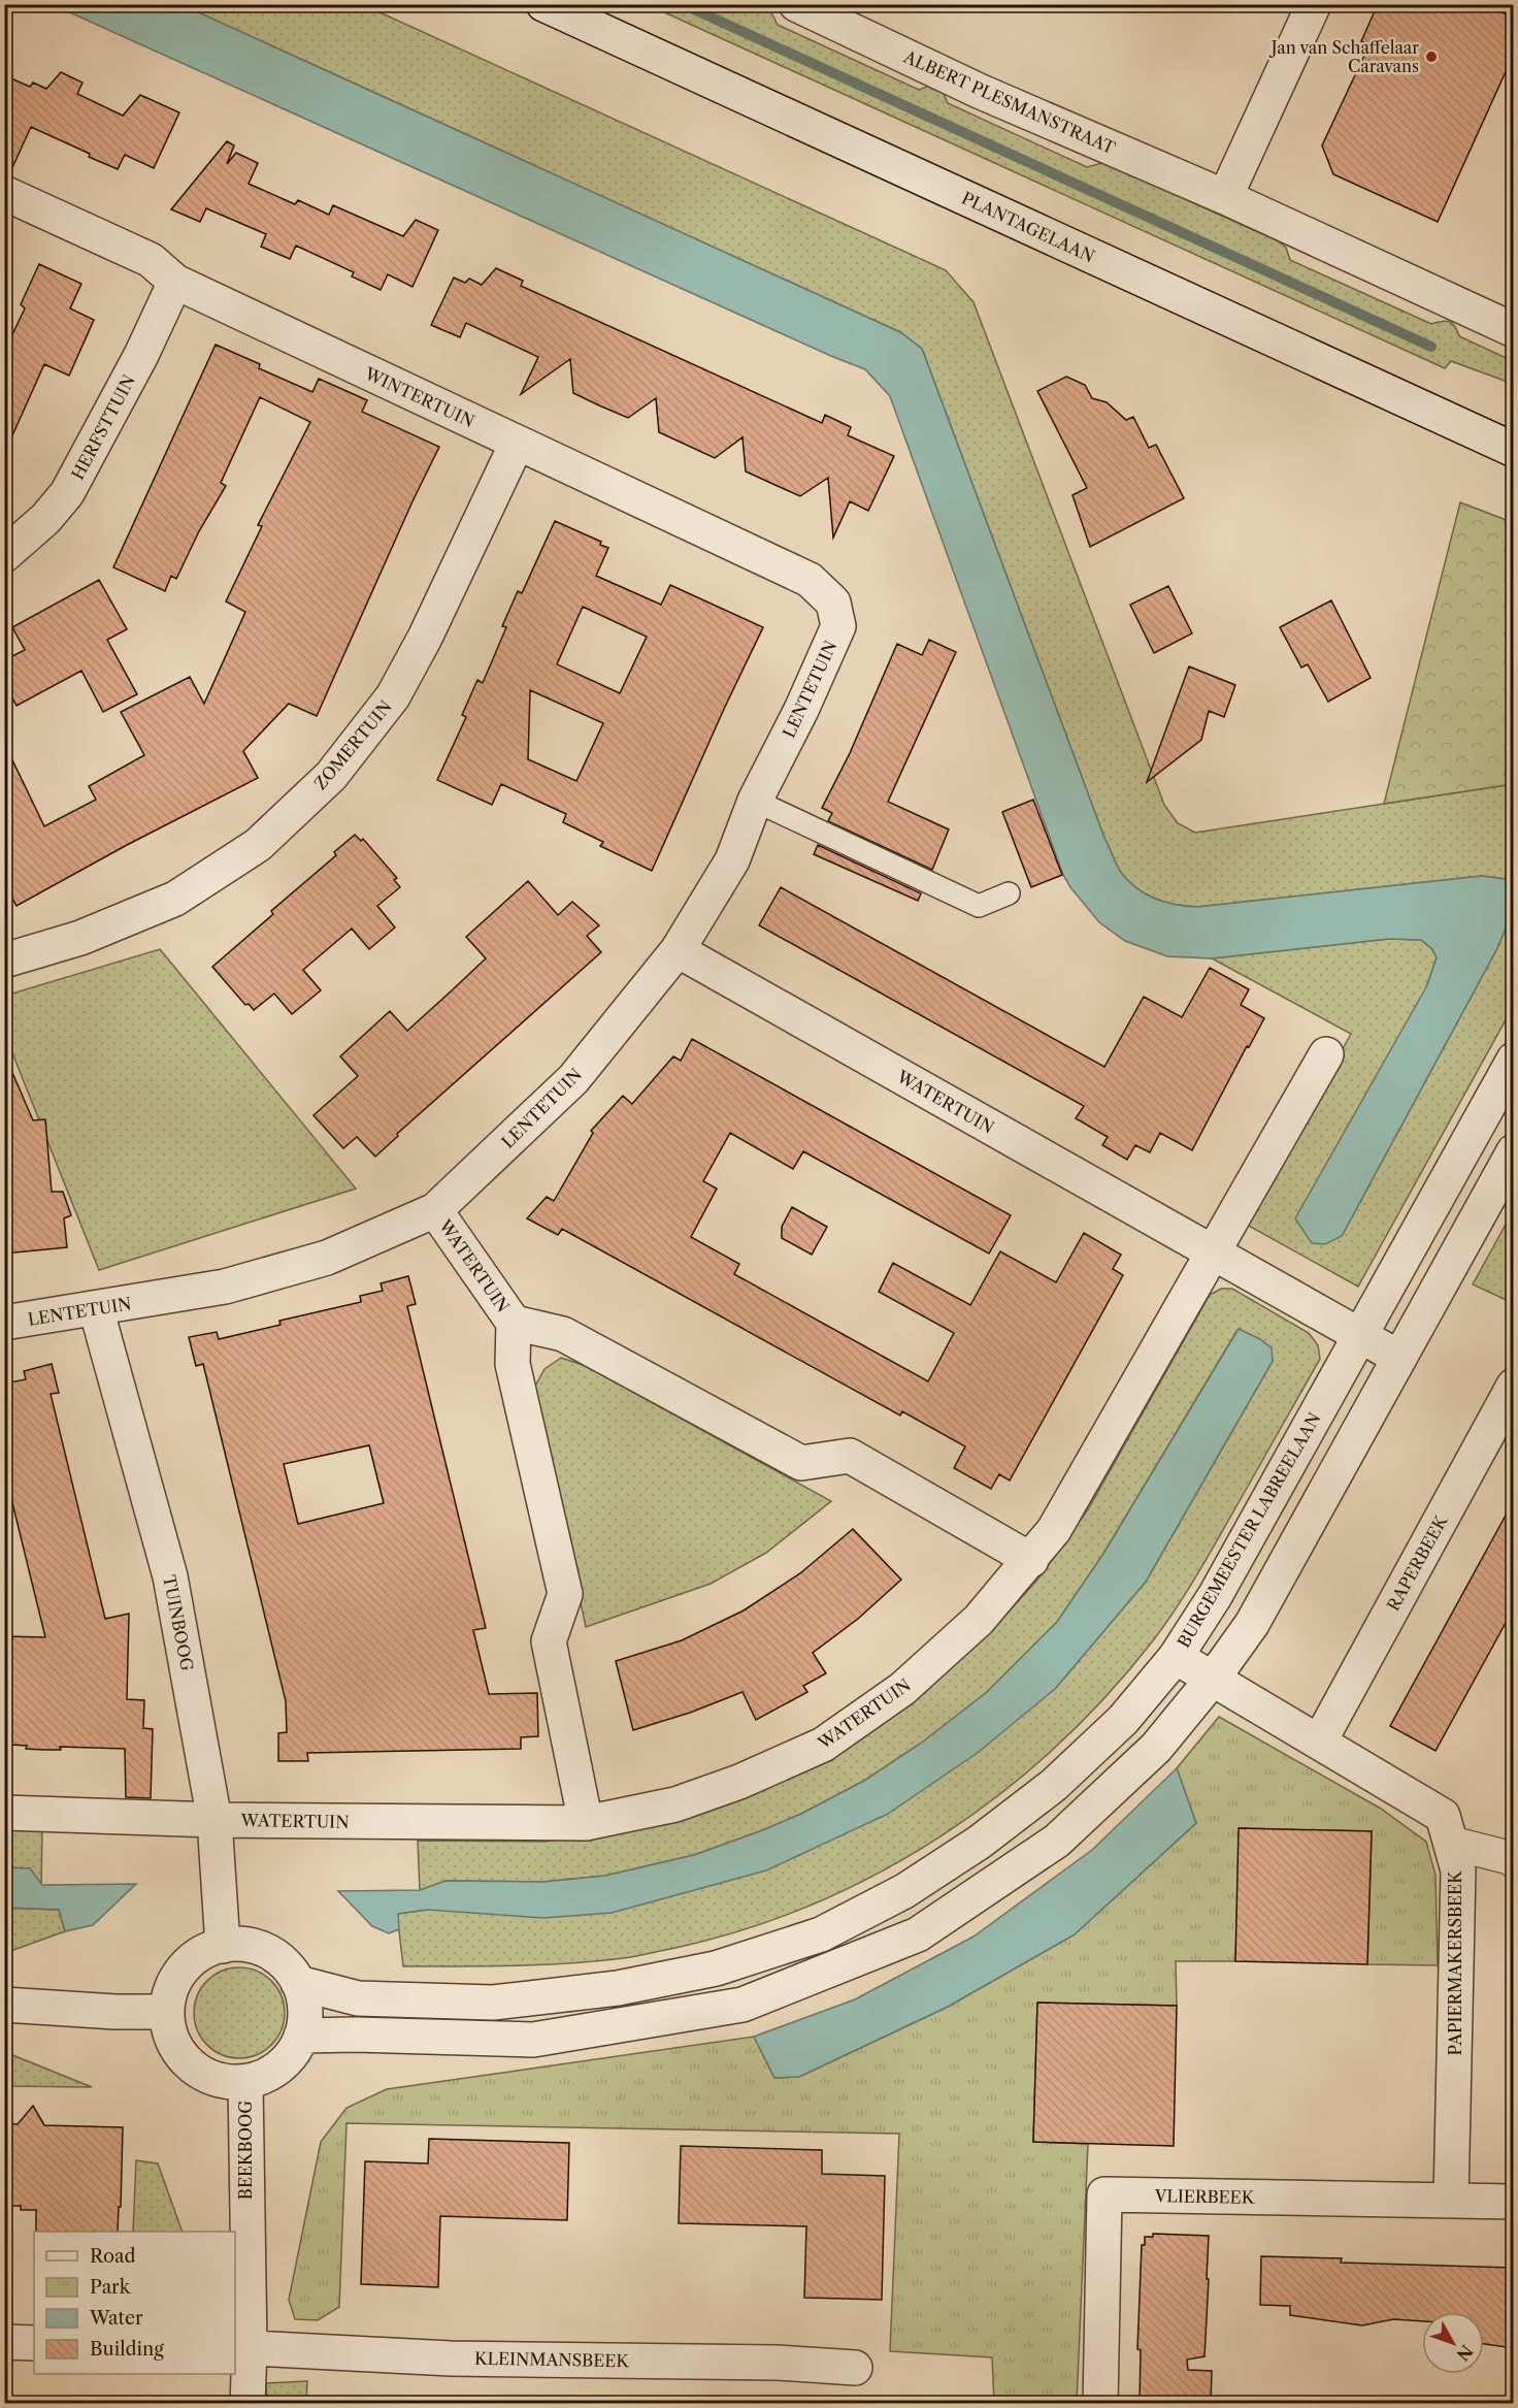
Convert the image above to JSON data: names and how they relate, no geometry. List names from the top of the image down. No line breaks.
{"streets":{"street":["ALBERT PLESMANSTRAAT","PLANTAGELAAN","WINTERTUIN","HERFSTTUIN","LENTETUIN","ZOMERTUIN","WATERTUIN","BURGEMEESTER LABREELAAN","RAPERBEEK","TUINBOOG","PAPIERMAKERSBEEK","BEEKBOOG","VLIERBEEK","KLEINMANSBEEK"]},"crossings":[["WINTERTUIN","HERFSTTUIN"],["WINTERTUIN","LENTETUIN"],["WINTERTUIN","ZOMERTUIN"],["LENTETUIN","WATERTUIN"],["LENTETUIN","TUINBOOG"],["WATERTUIN","BURGEMEESTER LABREELAAN"],["WATERTUIN","TUINBOOG"],["BURGEMEESTER LABREELAAN","TUINBOOG"],["BURGEMEESTER LABREELAAN","PAPIERMAKERSBEEK"],["BURGEMEESTER LABREELAAN","BEEKBOOG"],["RAPERBEEK","PAPIERMAKERSBEEK"],["TUINBOOG","BEEKBOOG"],["PAPIERMAKERSBEEK","VLIERBEEK"],["BEEKBOOG","KLEINMANSBEEK"]],"places":["Jan van Schaffelaar Caravans"],"legend":["Road","Park","Water","Building"],"north":"bottom right"}
